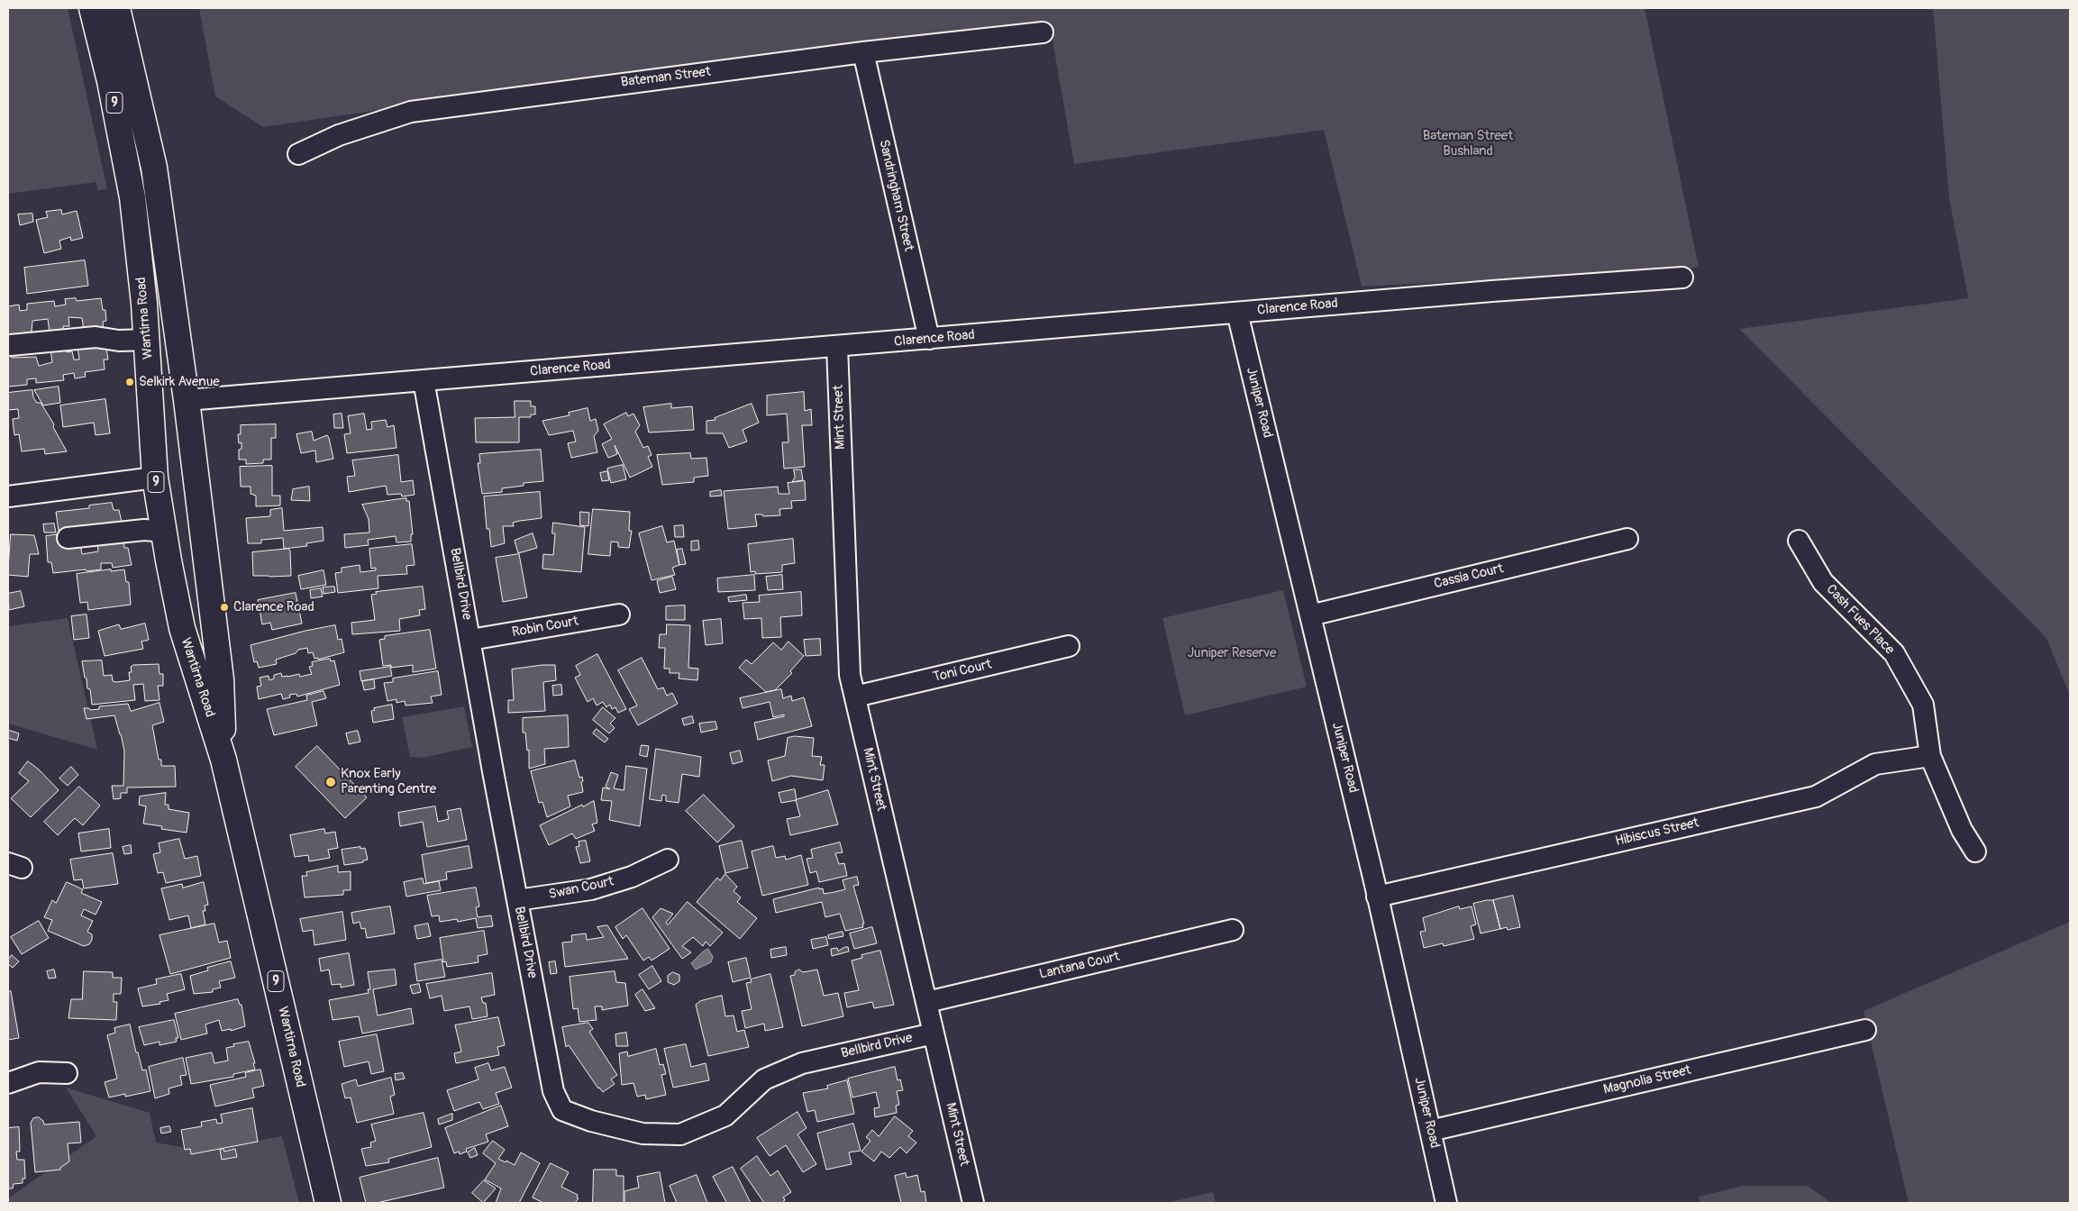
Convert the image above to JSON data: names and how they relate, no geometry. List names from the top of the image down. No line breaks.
{"streets":{"main road":["9","Wantirna Road"],"street":["Bateman Street","Sandringham Street","Clarence Road","Juniper Road","Mint Street","Cassia Court","Bellbird Drive","Cash Fues Place","Robin Court","Toni Court","Hibiscus Street","Swan Court","Lantana Court","Magnolia Street"]},"crossings":[["Bateman Street","Sandringham Street"],["Sandringham Street","Clarence Road"],["Clarence Road","Wantirna Road"],["Clarence Road","Juniper Road"],["Clarence Road","Mint Street"],["Clarence Road","Bellbird Drive"],["Juniper Road","Cassia Court"],["Juniper Road","Hibiscus Street"],["Juniper Road","Magnolia Street"],["Mint Street","Bellbird Drive"],["Mint Street","Toni Court"],["Mint Street","Lantana Court"],["Bellbird Drive","Robin Court"],["Bellbird Drive","Swan Court"],["Cash Fues Place","Hibiscus Street"]],"parks":["Bateman Street Bushland","Juniper Reserve"],"places":["Selkirk Avenue","Clarence Road","Knox Early Parenting Centre"]}
